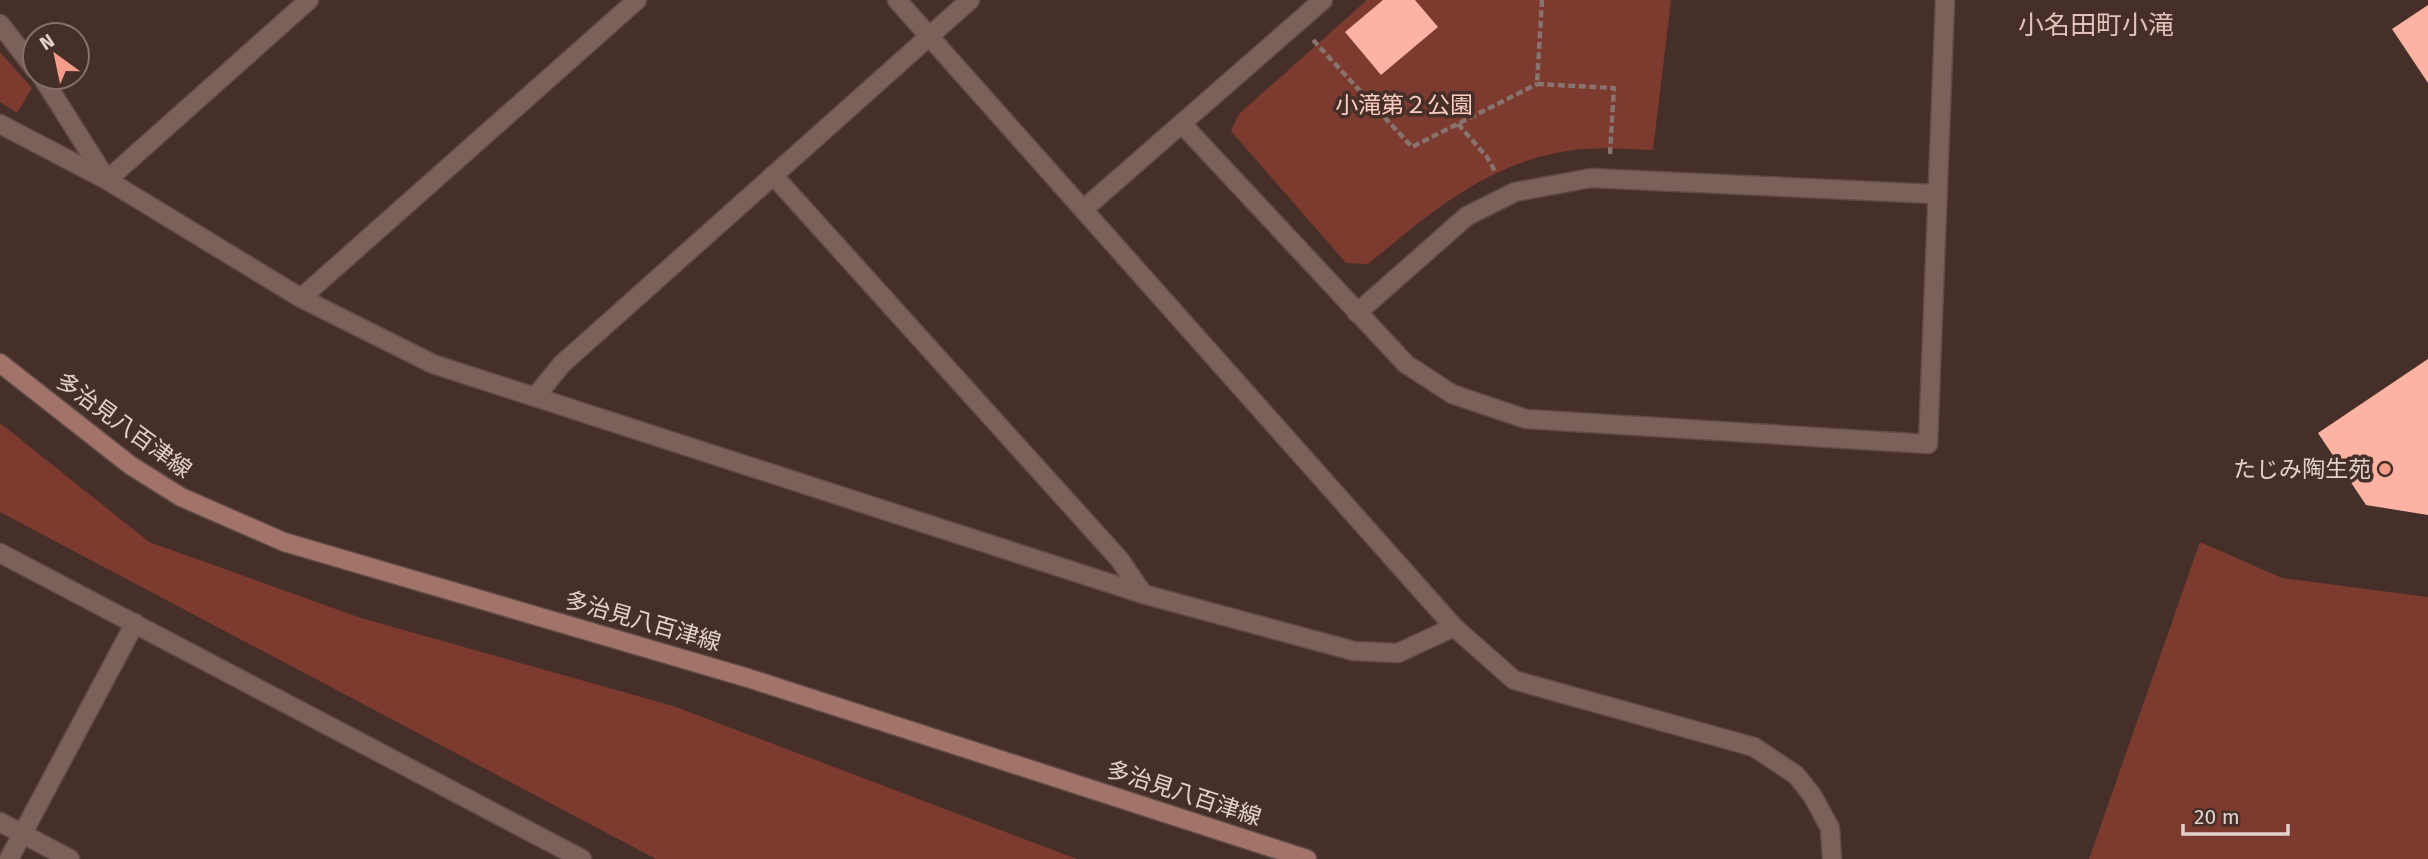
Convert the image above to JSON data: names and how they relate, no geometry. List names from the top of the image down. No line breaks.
{"streets":{"main road":["多治見八百津線"]},"districts":["小名田町小滝"],"parks":["小滝第２公園"],"places":["たじみ陶生苑"],"scale_bar":"20 m","north":"top left"}
